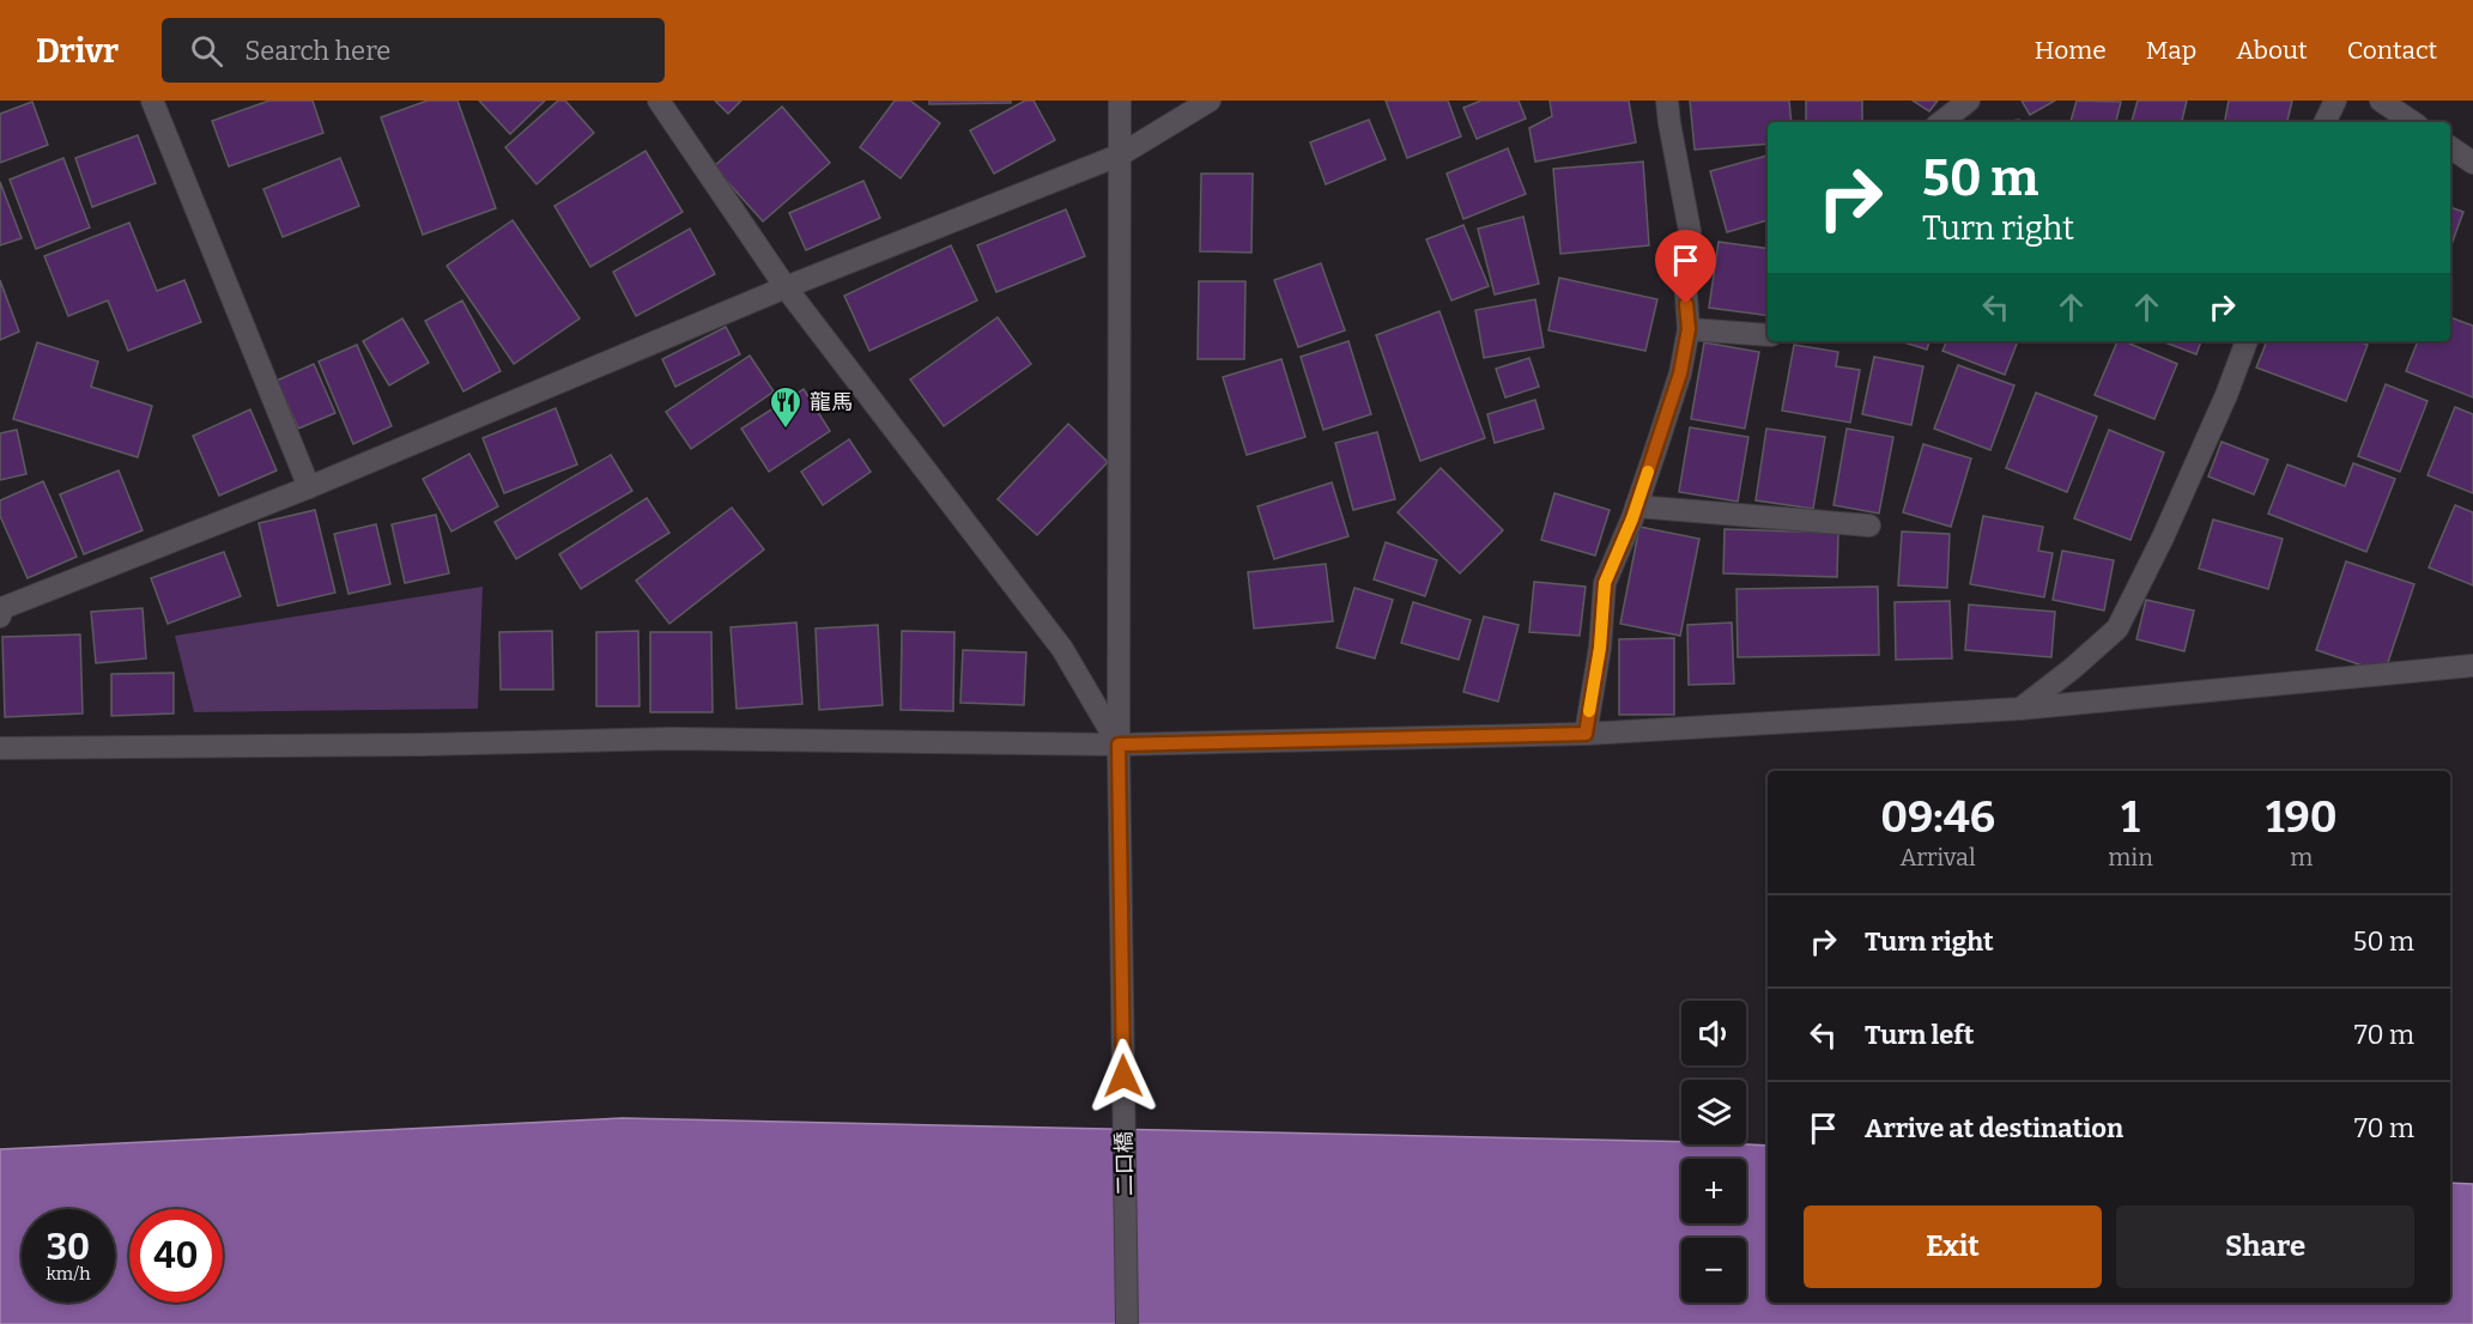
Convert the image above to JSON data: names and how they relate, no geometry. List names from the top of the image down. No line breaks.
{"streets":{"street":["二口橋"]},"places":{"restaurant":["龍馬"]},"page":{"header":"Drivr","search":"Search here","nav":["Home","Map","About","Contact"],"turn":["50 m","Turn right"],"eta":["09:46","Arrival","1","min","190","m"],"list":[{"name":"Turn right","value":"50 m"},{"name":"Turn left","value":"70 m"},{"name":"Arrive at destination","value":"70 m"}],"map_buttons":["+","−"],"buttons":["Exit","Share"],"speed":"30 km/h","limit":"40"}}
